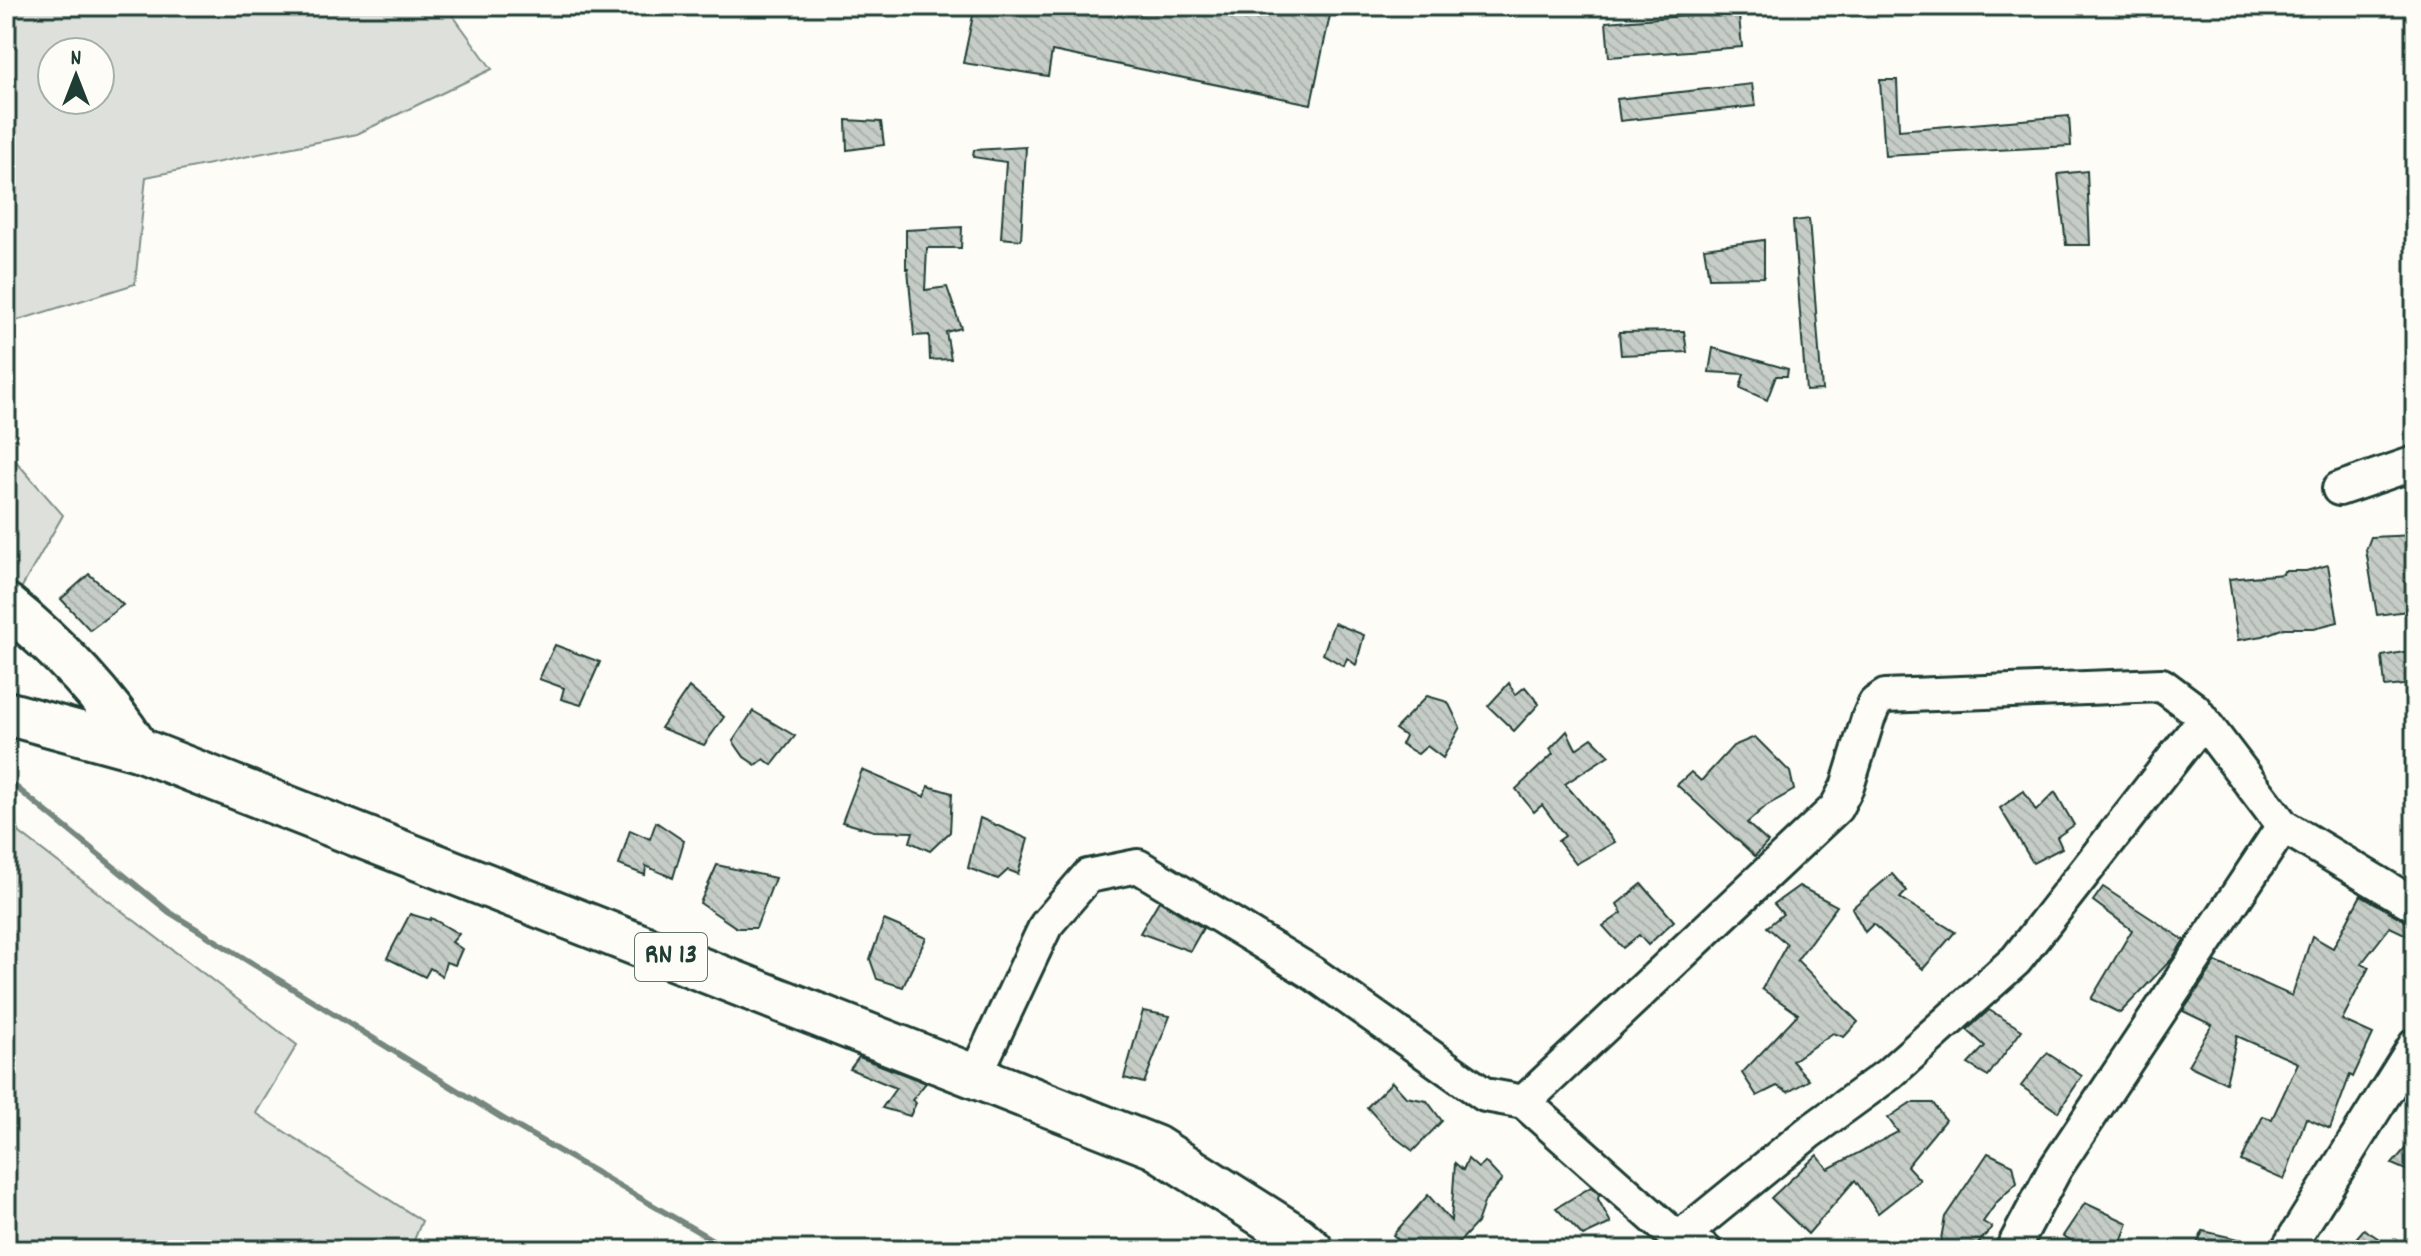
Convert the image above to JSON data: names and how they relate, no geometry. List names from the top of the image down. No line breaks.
{"streets":{"main road":["RN 13"]},"north":"top"}
